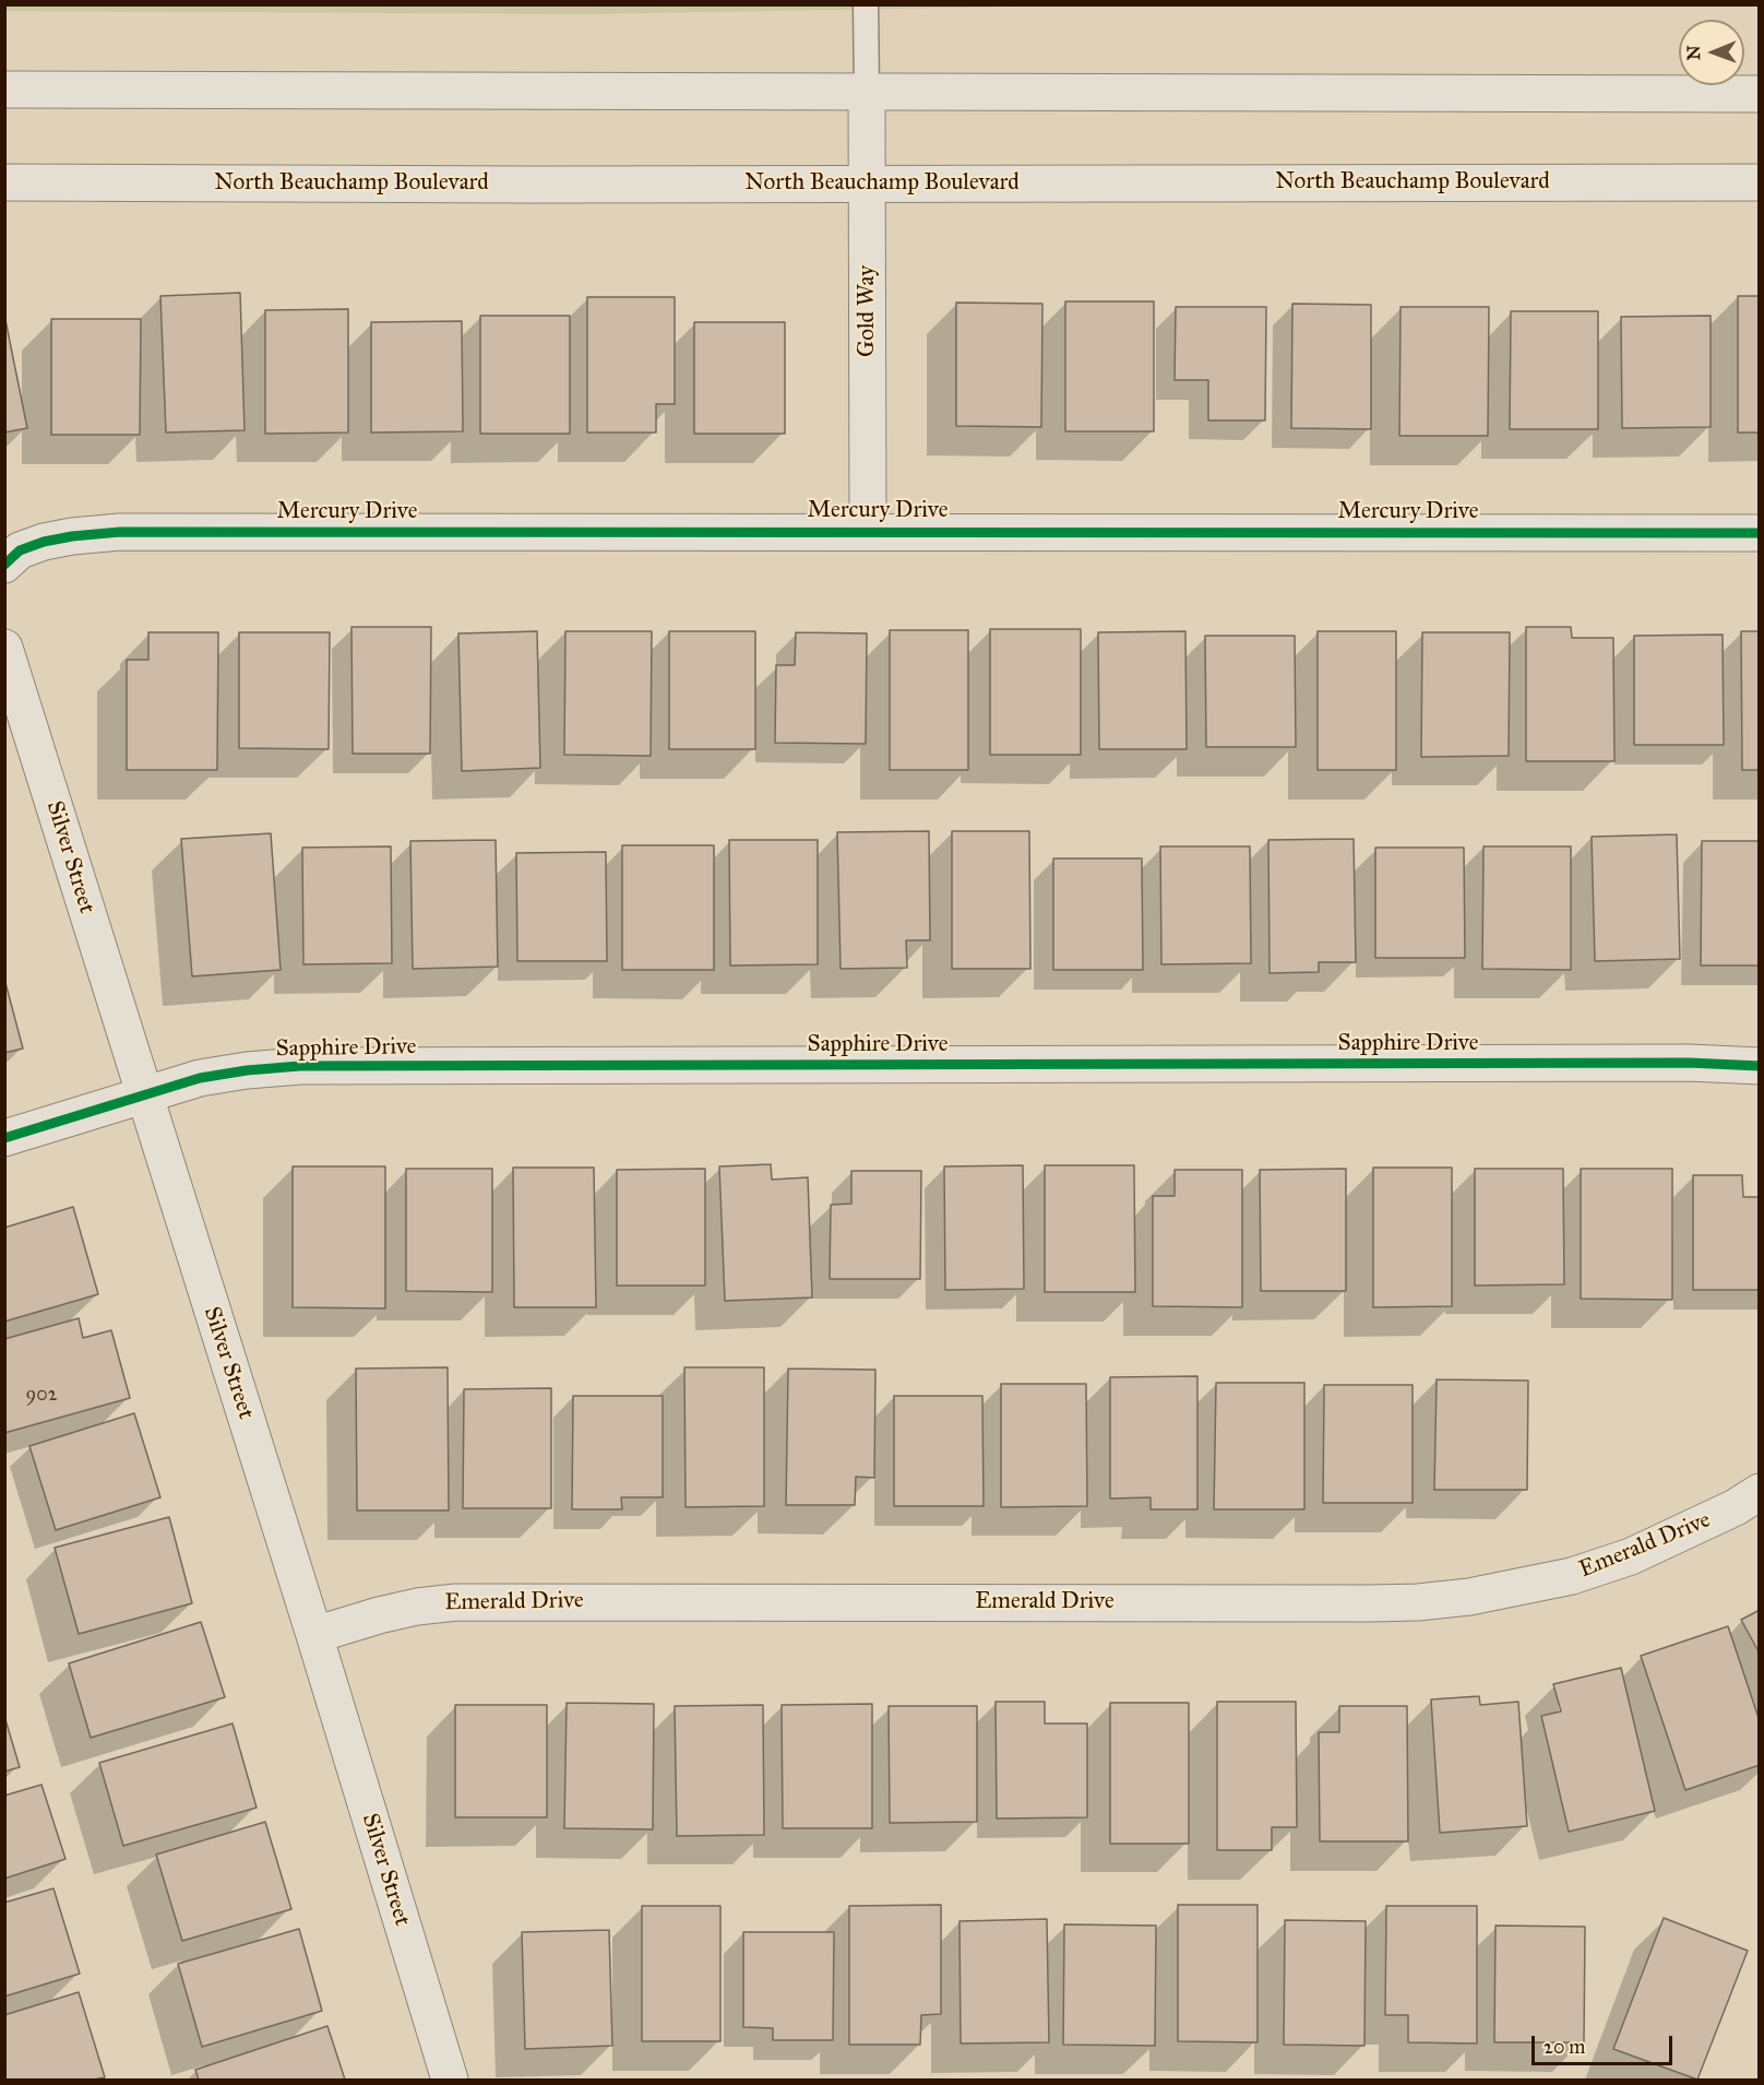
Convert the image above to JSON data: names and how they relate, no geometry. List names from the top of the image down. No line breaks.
{"streets":{"street":["North Beauchamp Boulevard","Gold Way","Mercury Drive","Silver Street","Sapphire Drive","Emerald Drive"]},"crossings":[["North Beauchamp Boulevard","Gold Way"],["Gold Way","Mercury Drive"],["Silver Street","Sapphire Drive"],["Silver Street","Emerald Drive"]],"house_numbers":["902"],"scale_bar":"20 m","north":"left"}
